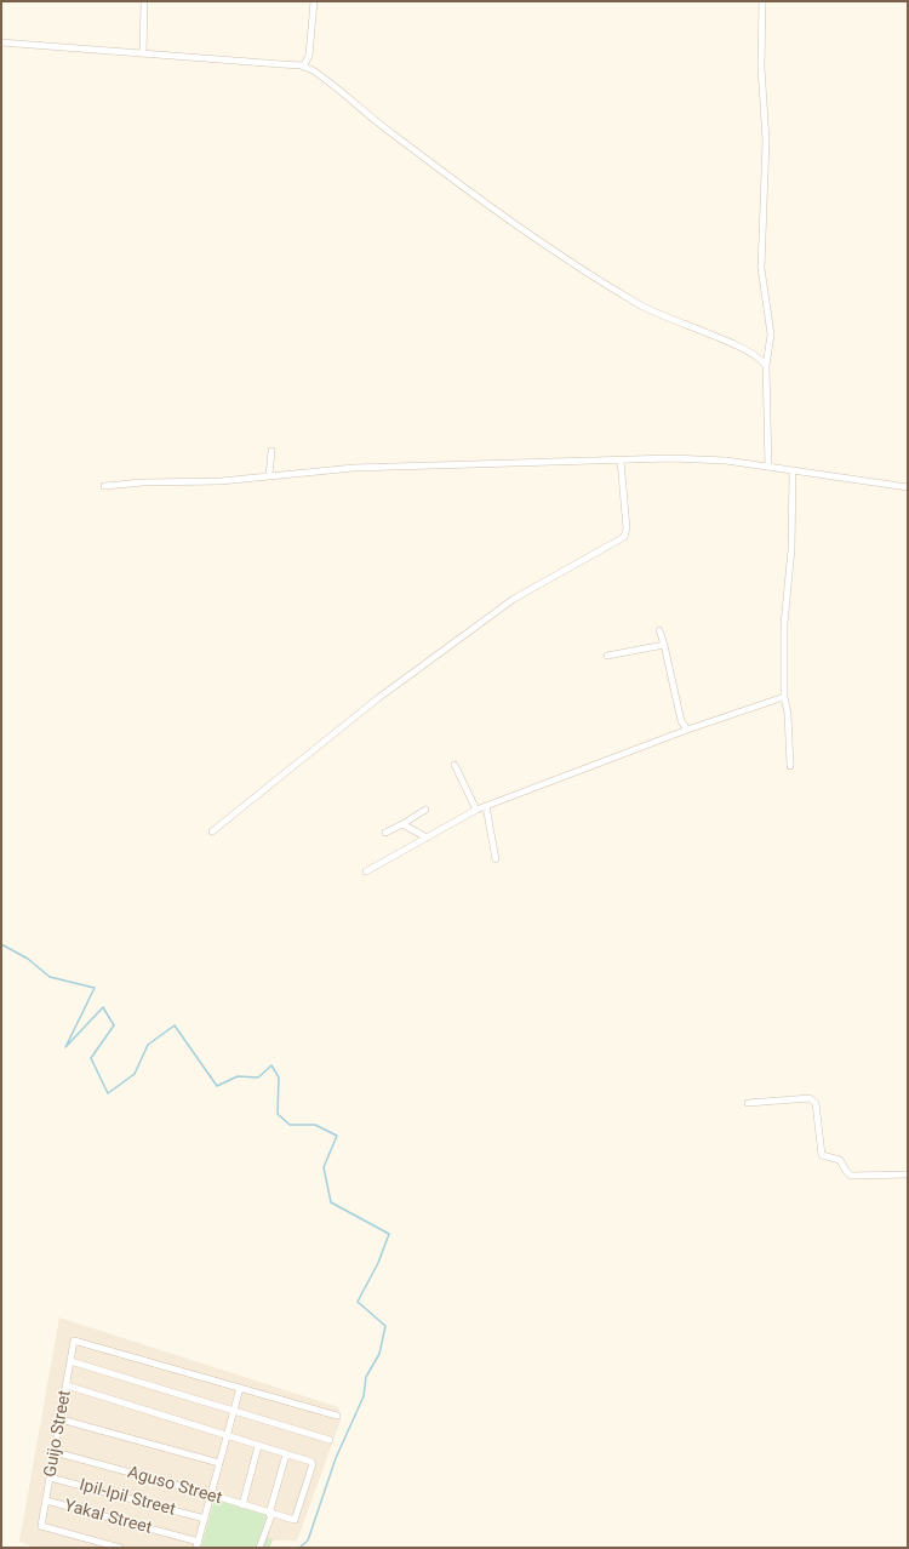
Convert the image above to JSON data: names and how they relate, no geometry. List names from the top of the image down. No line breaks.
{"streets":{"street":["Guijo Street","Aguso Street","Ipil-Ipil Street","Yakal Street"]},"crossings":[["Guijo Street","Aguso Street"],["Guijo Street","Ipil-Ipil Street"],["Guijo Street","Yakal Street"]]}
